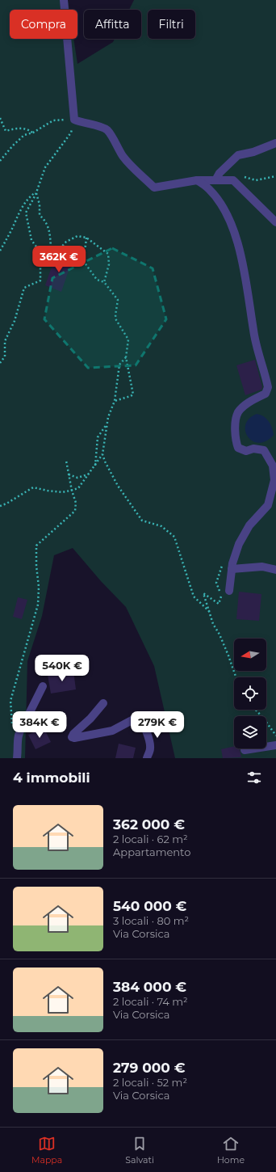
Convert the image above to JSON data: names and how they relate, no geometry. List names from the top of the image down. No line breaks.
{"north":"left","page":{"chip":["Compra","Affitta","Filtri"],"price":["362K €","540K €","384K €","279K €"],"heading":"4 immobili","list":[{"name":"362 000 €","note":"2 locali · 62 m² · Appartamento"},{"name":"540 000 €","note":"3 locali · 80 m² · Via Corsica"},{"name":"384 000 €","note":"2 locali · 74 m² · Via Corsica"},{"name":"279 000 €","note":"2 locali · 52 m² · Via Corsica"}],"tabs":["Mappa","Salvati","Home"]}}
